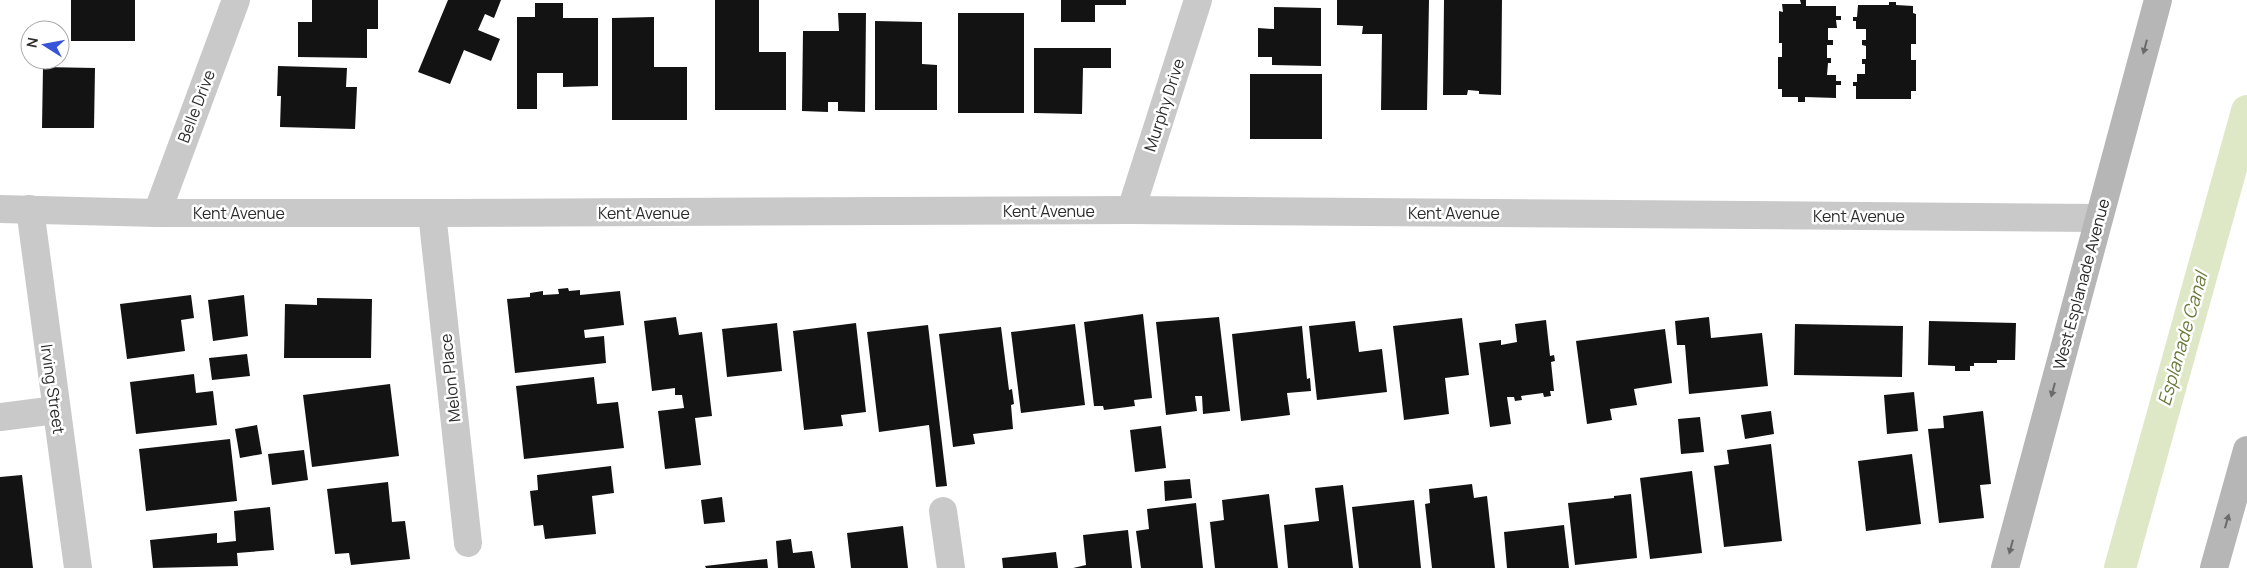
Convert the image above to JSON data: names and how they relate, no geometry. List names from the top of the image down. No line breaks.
{"streets":{"main road":["West Esplanade Avenue"],"street":["Murphy Drive","Belle Drive","Kent Avenue","Melon Place","Irving Street"]},"crossings":[["Murphy Drive","Kent Avenue"],["Belle Drive","Kent Avenue"],["Kent Avenue","West Esplanade Avenue"],["Kent Avenue","Melon Place"],["Kent Avenue","Irving Street"]],"one_way":["West Esplanade Avenue"],"water":["Esplanade Canal"],"north":"left"}
